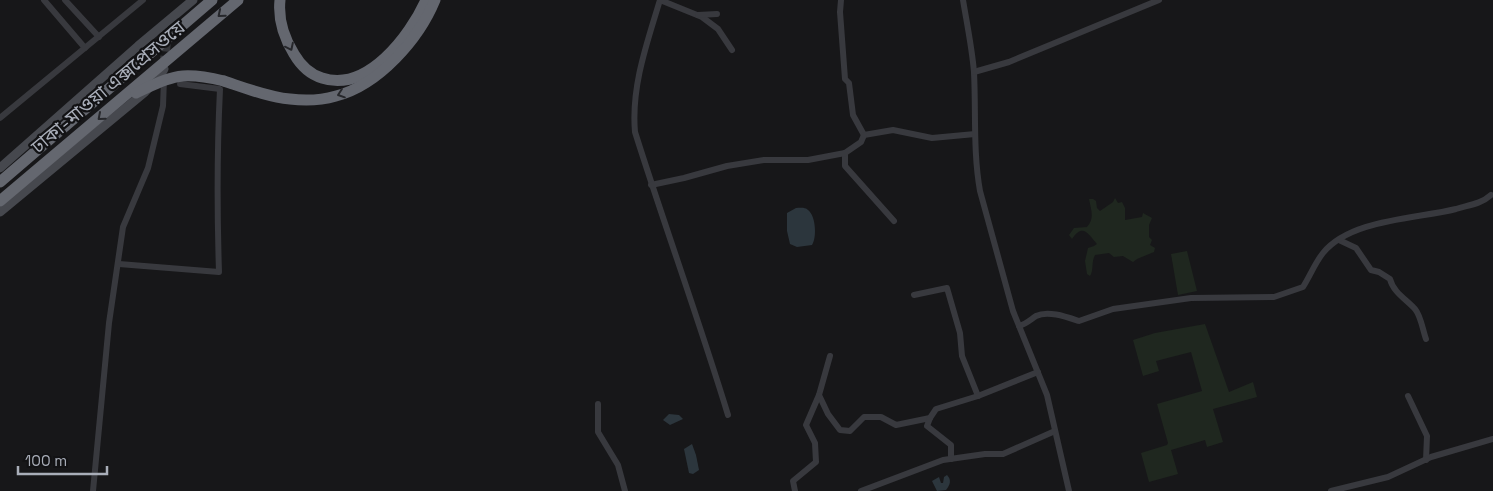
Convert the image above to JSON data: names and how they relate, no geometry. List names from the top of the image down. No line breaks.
{"streets":{"highway":["ঢাকা-মাওয়া এক্সপ্রেসওয়ে"]},"scale_bar":"100 m"}
